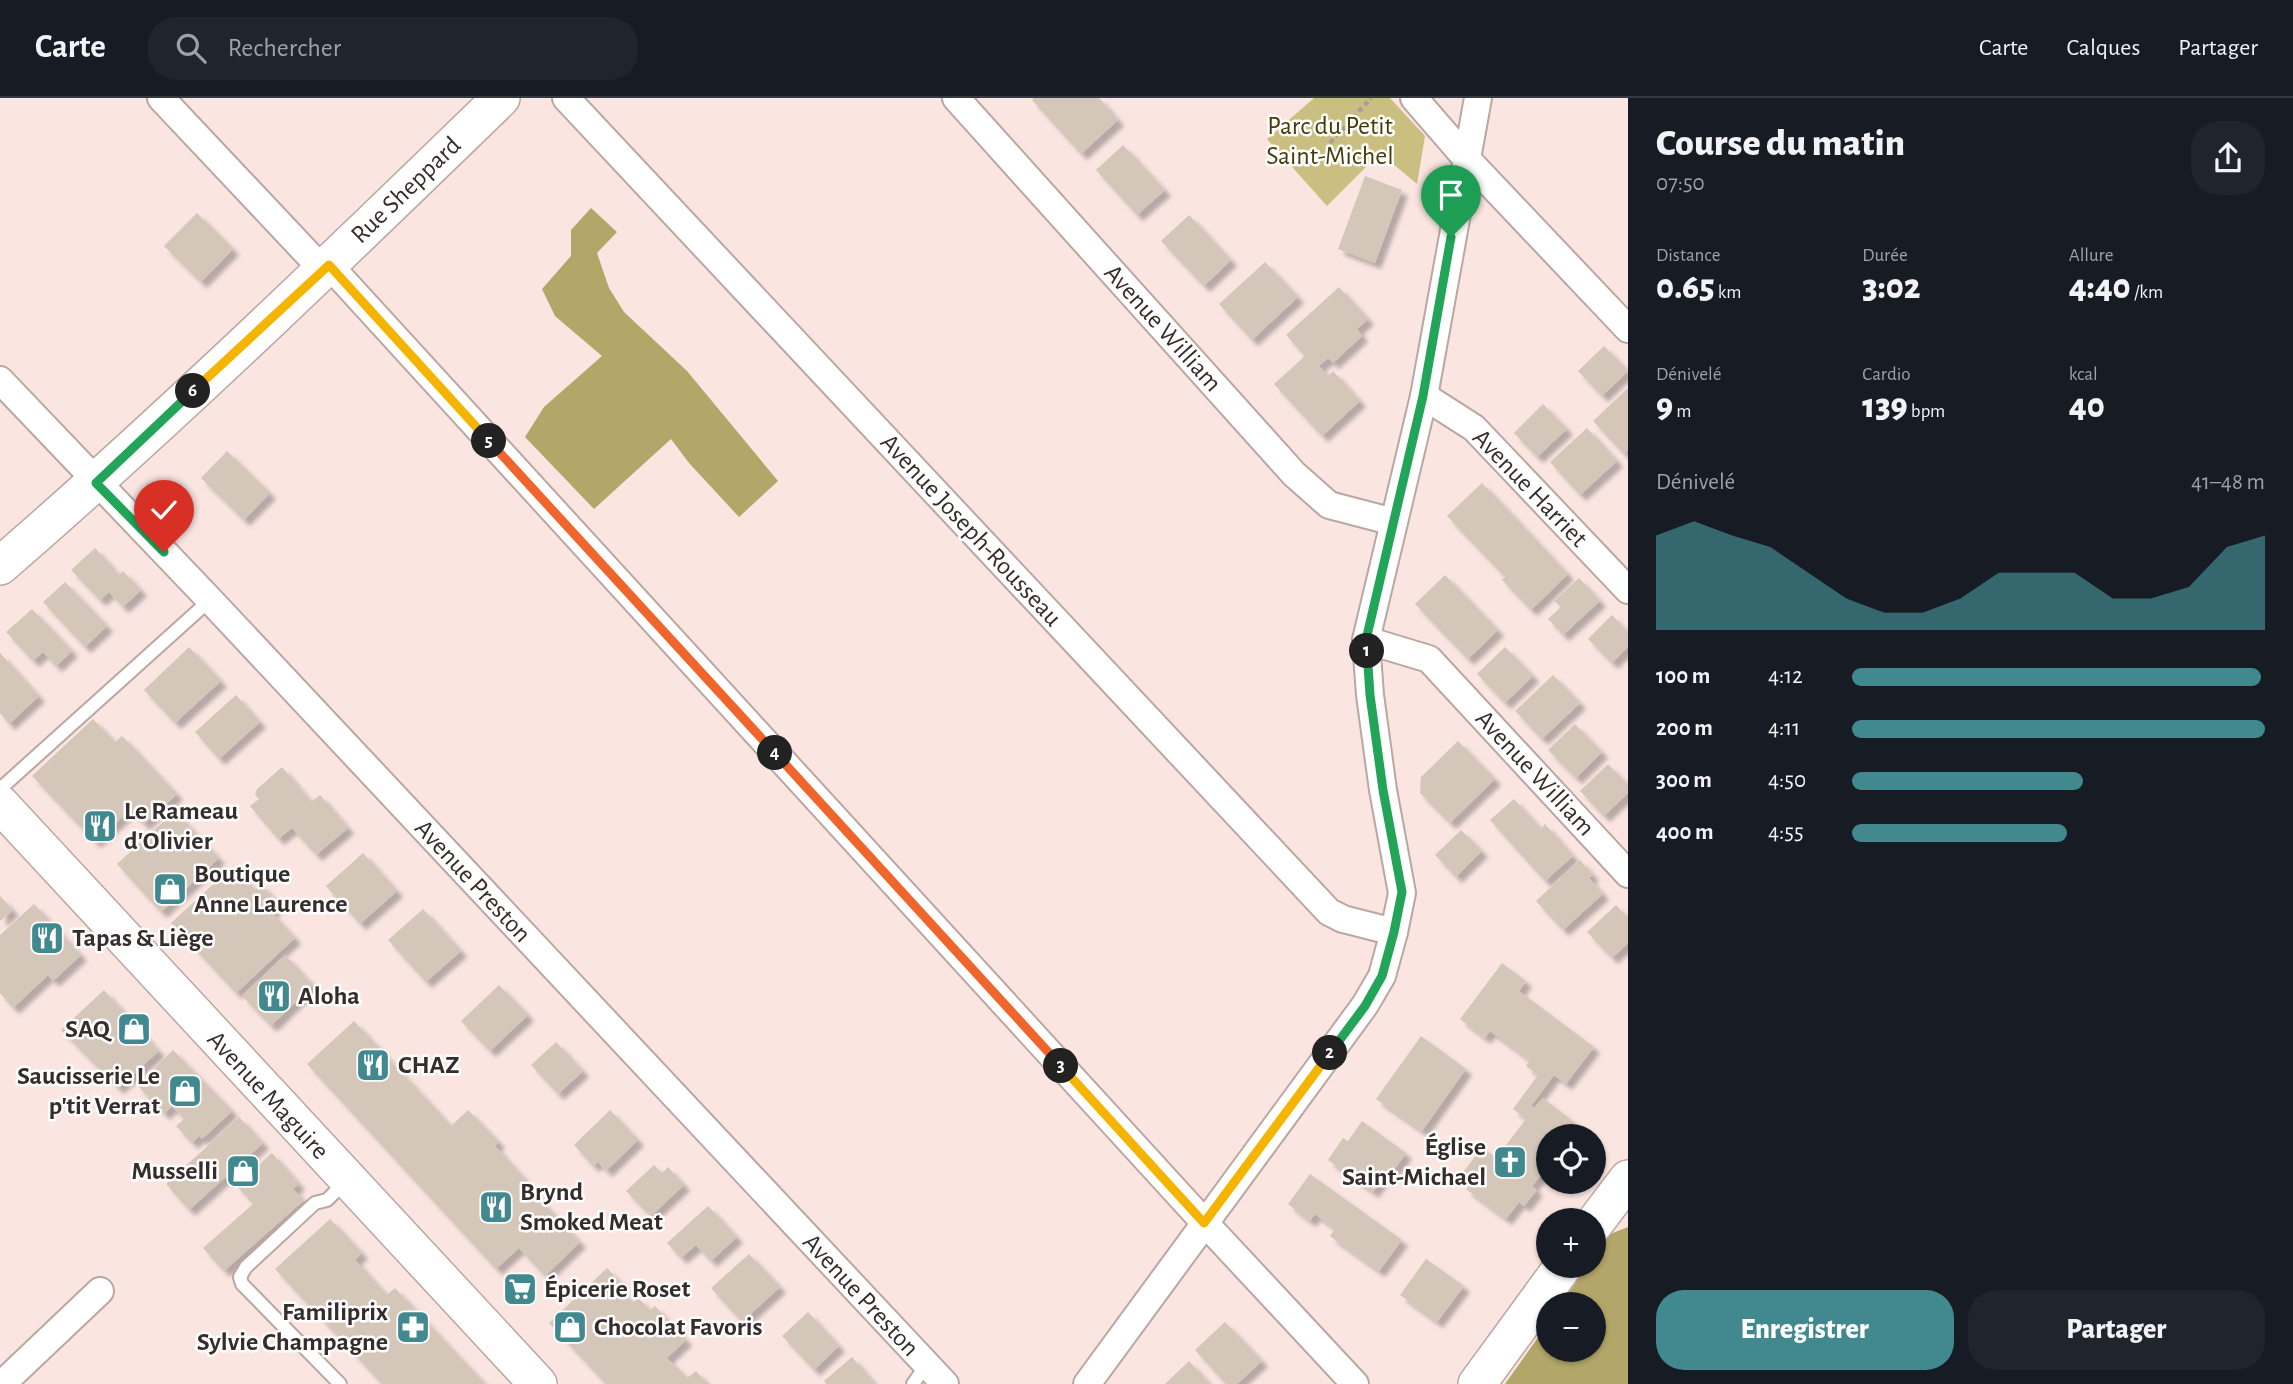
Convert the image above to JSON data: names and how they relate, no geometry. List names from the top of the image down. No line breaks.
{"streets":{"street":["Rue Sheppard","Avenue William","Avenue Harriet","Avenue Joseph-Rousseau","Avenue Preston","Avenue Maguire"]},"crossings":[["Rue Sheppard","Avenue Preston"]],"parks":["Parc du Petit Saint-Michel"],"places":{"restaurant":["Le Rameau d'Olivier","Tapas & Liège","Aloha","CHAZ","Brynd Smoked Meat"],"shop":["Boutique Anne Laurence","SAQ","Saucisserie Le p'tit Verrat","Musselli","Chocolat Favoris"],"church":["Église Saint-Michael"],"supermarket":["Épicerie Roset"],"pharmacy":["Familiprix Sylvie Champagne"]},"page":{"header":"Carte","search":"Rechercher","nav":["Carte","Calques","Partager"],"heading":["Course du matin","07:50"],"stats":[["Distance","0.65 km"],["Durée","3:02"],["Allure","4:40 /km"],["Dénivelé","9 m"],["Cardio","139 bpm"],["kcal","40"]],"pins":["6","5","1","4","2","3"],"chart":["Dénivelé","41–48 m"],"list":[{"name":"100 m","note":"4:12"},{"name":"200 m","note":"4:11"},{"name":"300 m","note":"4:50"},{"name":"400 m","note":"4:55"}],"map_buttons":["+","−"],"buttons":["Enregistrer","Partager"]}}
